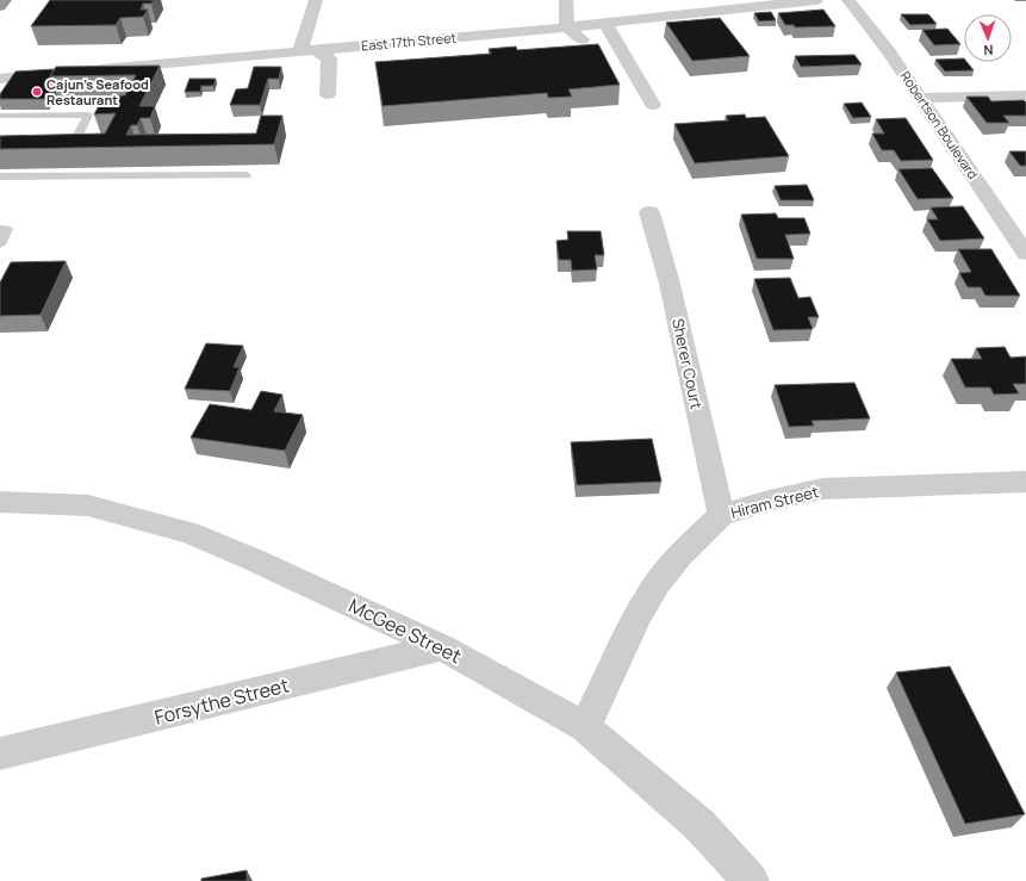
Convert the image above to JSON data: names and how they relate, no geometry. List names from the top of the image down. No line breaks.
{"streets":{"street":["East 17th Street","Robertson Boulevard","Sherer Court","Hiram Street","McGee Street","Forsythe Street"]},"crossings":[["Sherer Court","Hiram Street"],["Hiram Street","McGee Street"],["McGee Street","Forsythe Street"]],"places":["Cajun's Seafood Restaurant"],"north":"bottom"}
